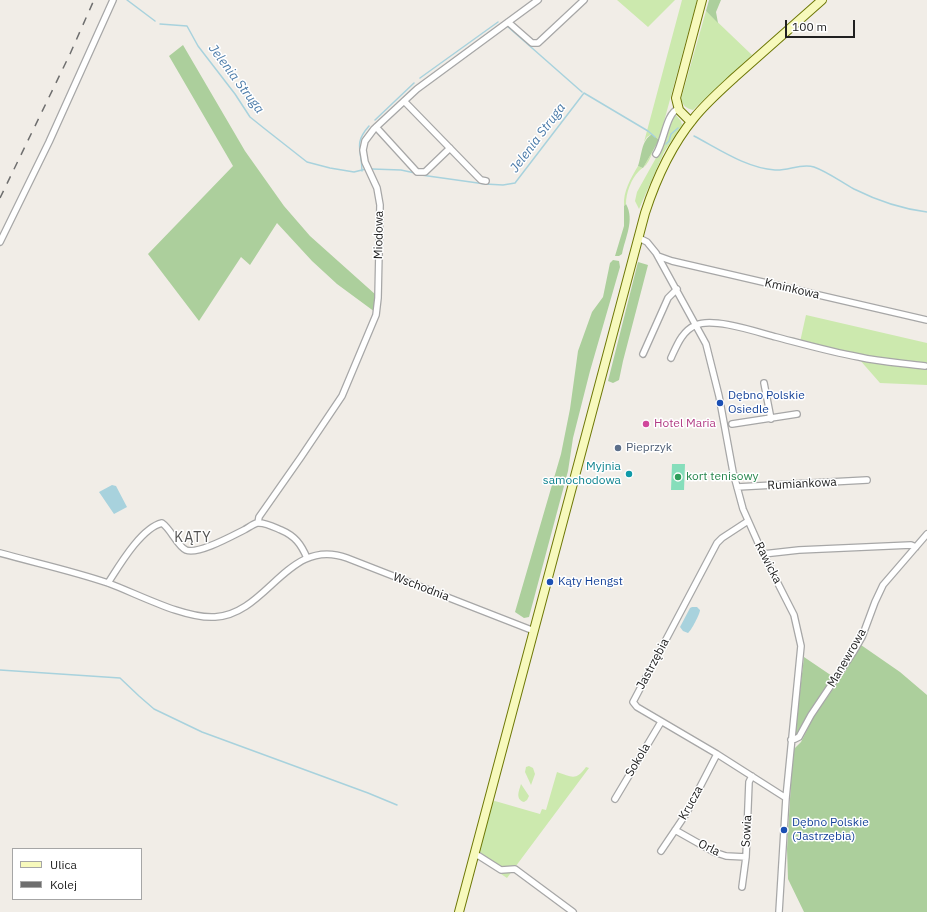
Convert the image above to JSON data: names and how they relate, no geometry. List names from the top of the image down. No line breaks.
{"streets":{"street":["Miodowa","Kminkowa","Rumiankowa","Rawicka","Wschodnia","Manewrowa","Jastrzębia","Sokola","Krucza","Sowia","Orla"]},"crossings":[["Kminkowa","Rawicka"],["Rumiankowa","Rawicka"],["Rawicka","Manewrowa"],["Rawicka","Jastrzębia"],["Jastrzębia","Sokola"],["Jastrzębia","Krucza"],["Jastrzębia","Sowia"],["Krucza","Orla"],["Sowia","Orla"]],"districts":["KĄTY"],"water":["Jelenia Struga"],"places":["Dębno Polskie Osiedle","Hotel Maria","Pieprzyk","Myjnia samochodowa","kort tenisowy","Kąty Hengst","Dębno Polskie (Jastrzębia)"],"legend":["Ulica","Kolej"],"scale_bar":"100 m"}
